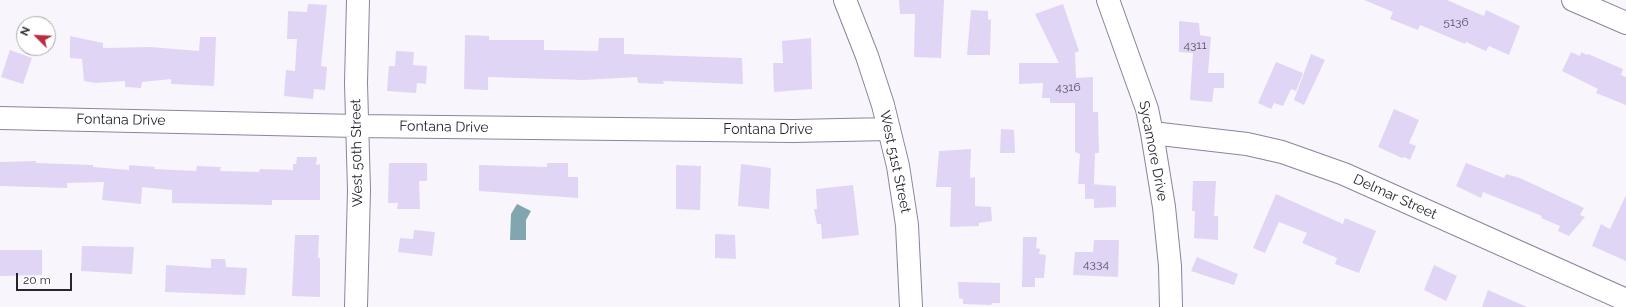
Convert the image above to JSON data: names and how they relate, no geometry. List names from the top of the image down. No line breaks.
{"streets":{"street":["Fontana Drive","Sycamore Drive","West 50th Street","West 51st Street","Delmar Street"]},"crossings":[["Fontana Drive","West 50th Street"],["Fontana Drive","West 51st Street"],["Sycamore Drive","Delmar Street"]],"house_numbers":["5136","4311","4316","4334"],"scale_bar":"20 m","north":"top left"}
